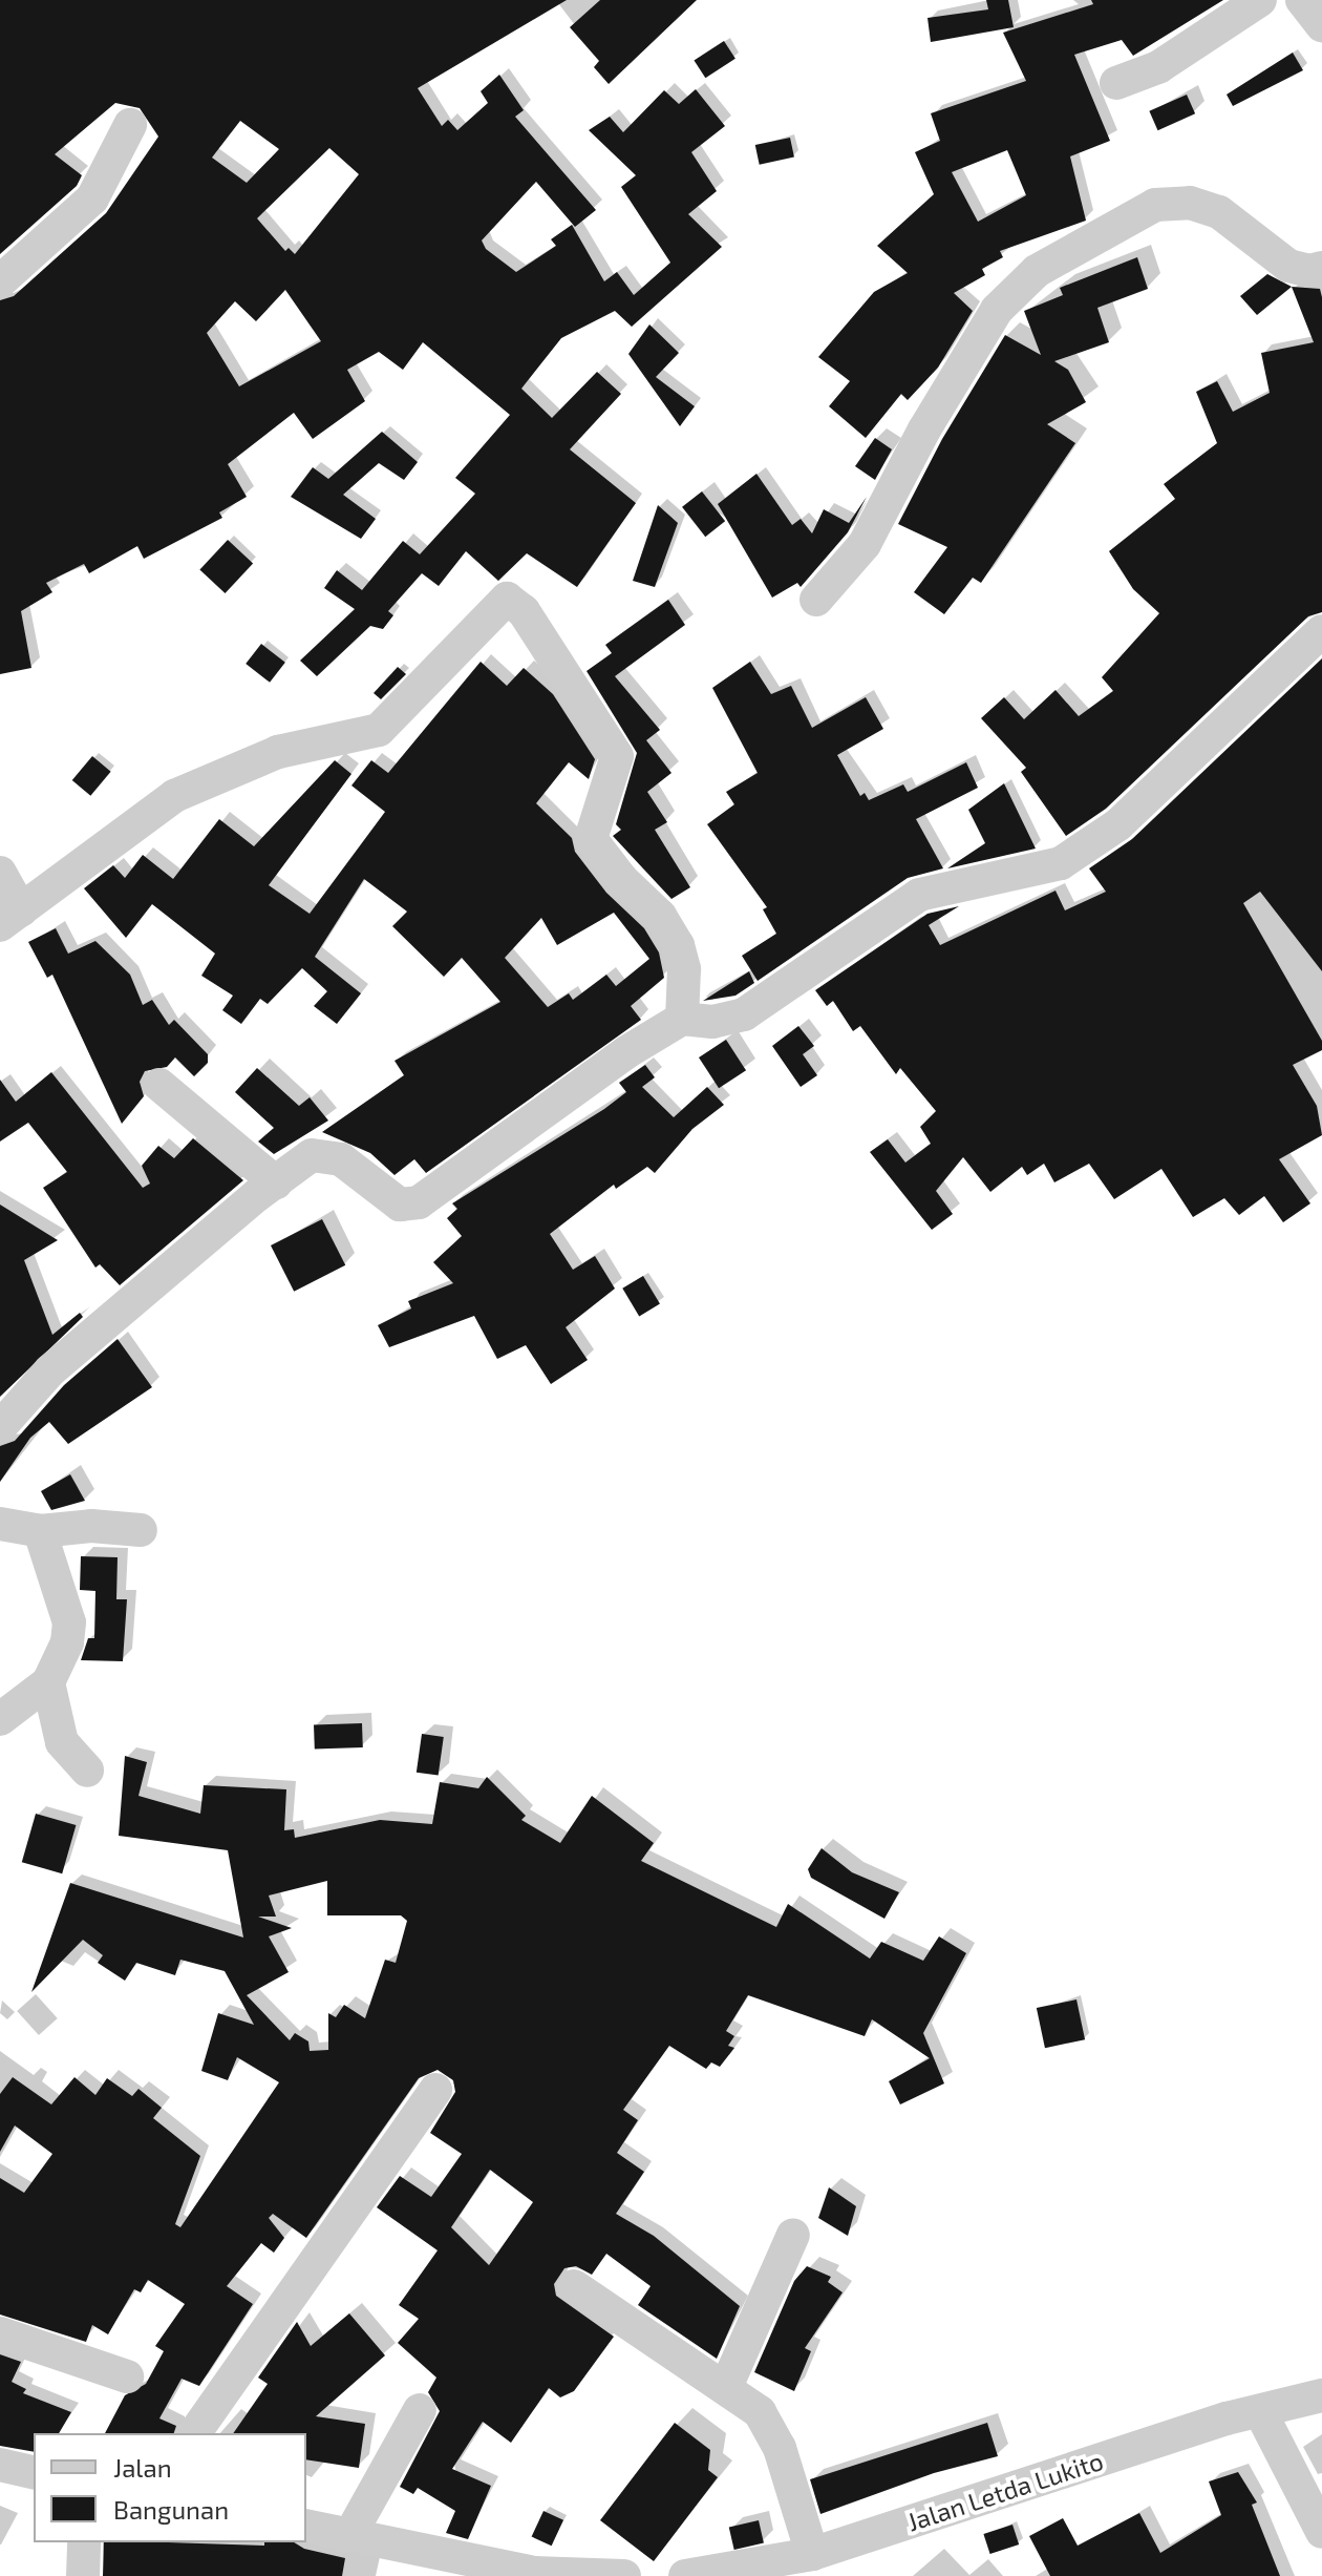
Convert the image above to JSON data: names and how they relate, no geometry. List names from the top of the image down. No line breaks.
{"streets":{"street":["Jalan Letda Lukito"]},"legend":["Jalan","Bangunan"]}
